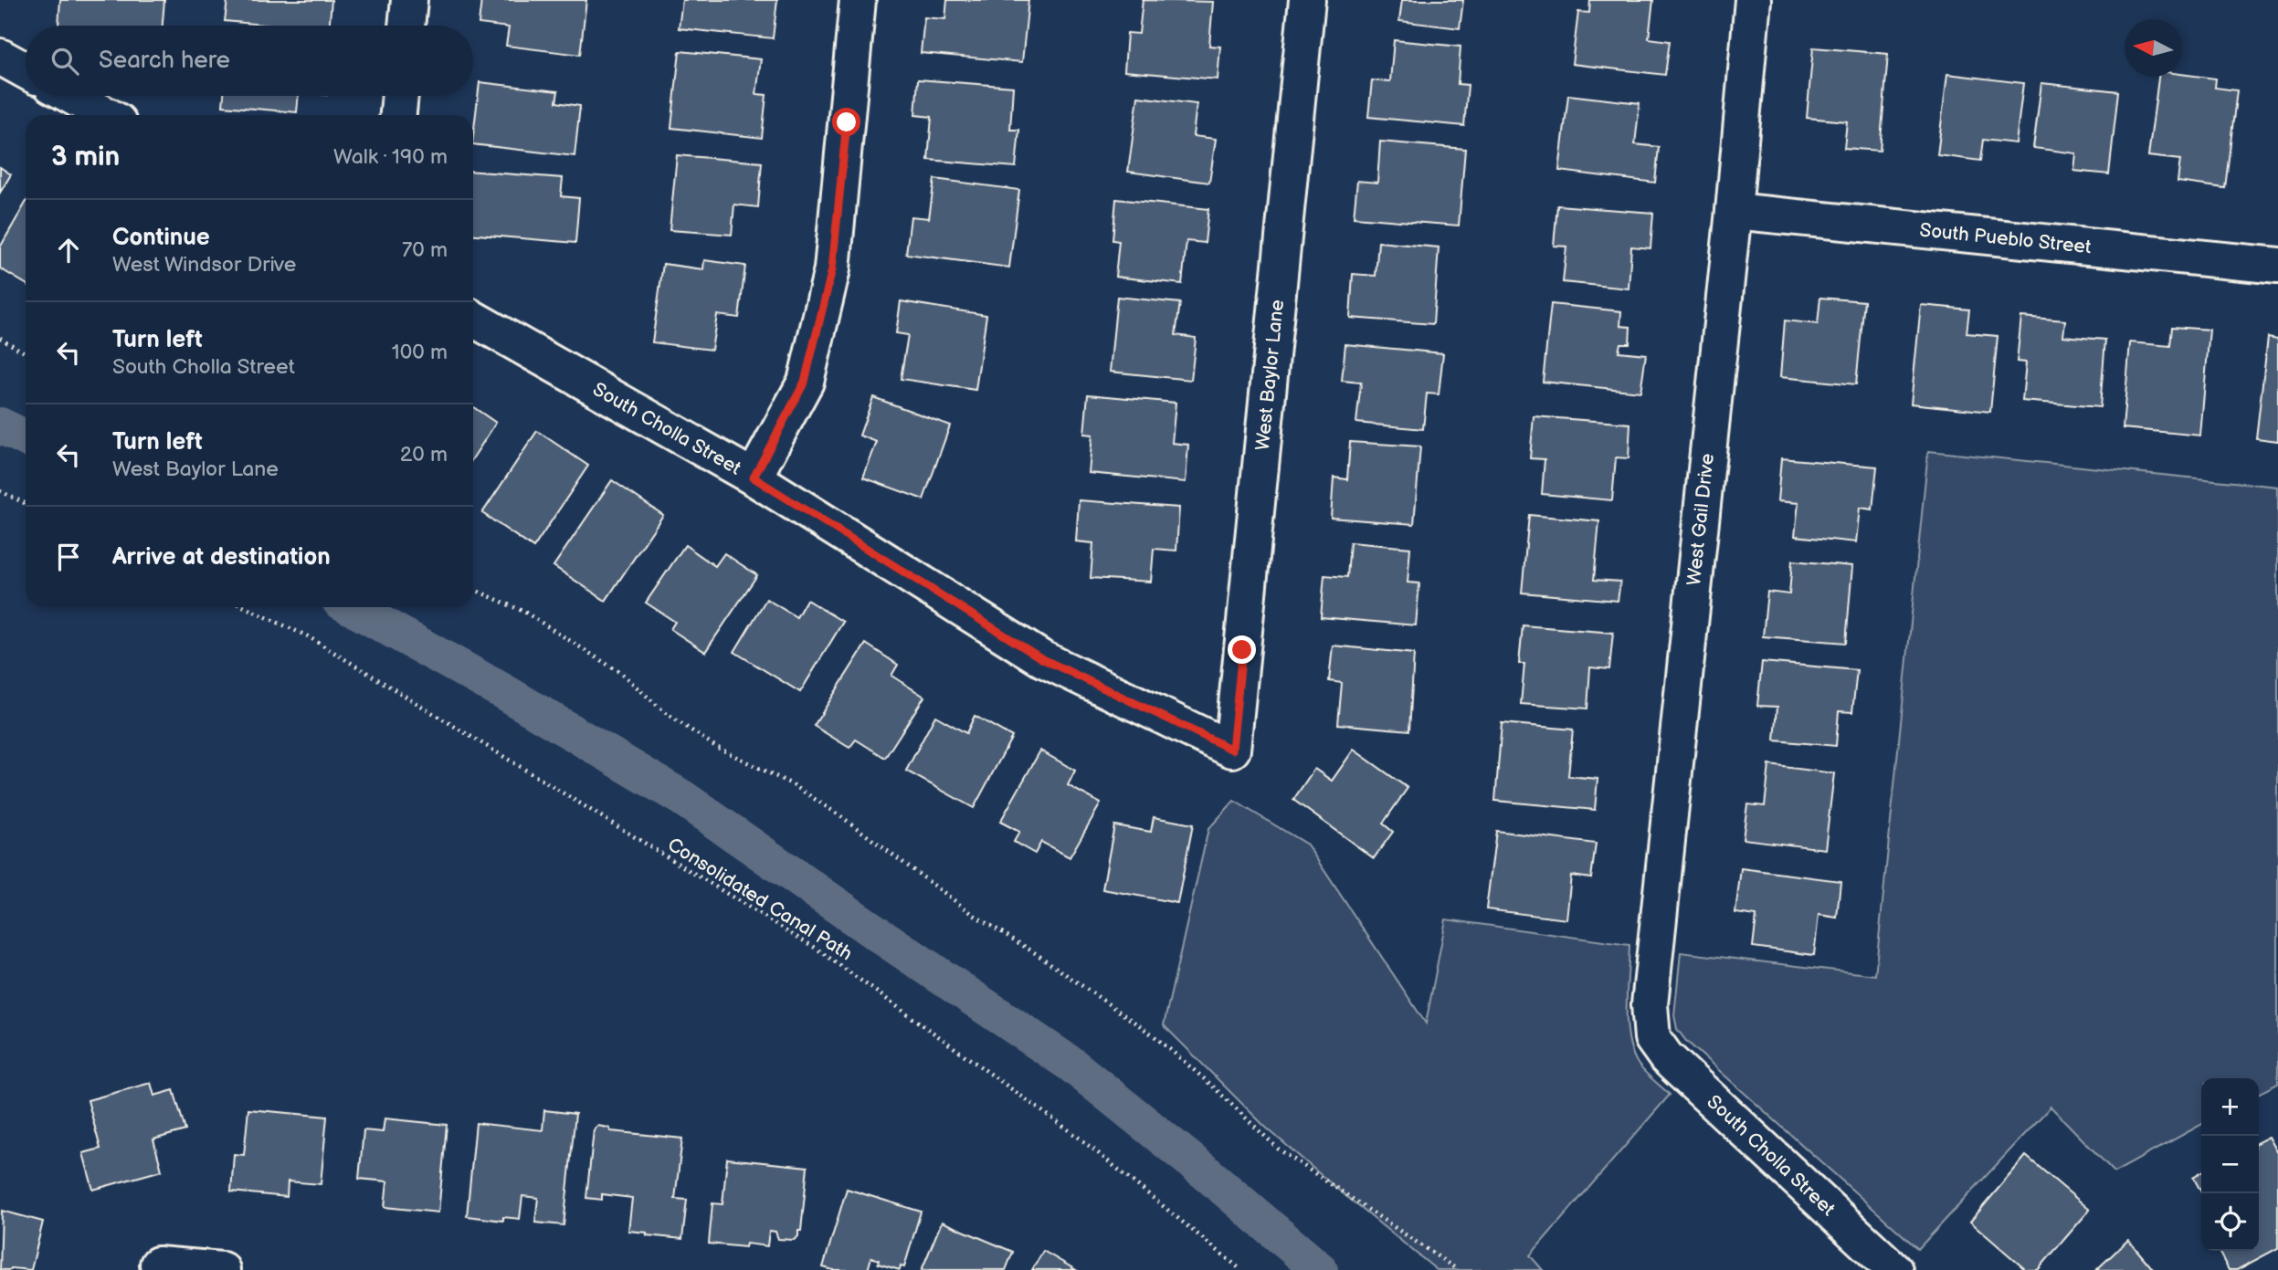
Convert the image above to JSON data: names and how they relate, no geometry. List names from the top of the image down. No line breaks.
{"streets":{"street":["South Pueblo Street","West Baylor Lane","South Cholla Street","West Gail Drive"],"path":["Consolidated Canal Path"]},"crossings":[["South Pueblo Street","West Gail Drive"],["West Baylor Lane","South Cholla Street"],["South Cholla Street","West Gail Drive"]],"north":"left","page":{"search":"Search here","heading":["3 min","Walk · 190 m"],"list":[["Continue","West Windsor Drive","70 m"],["Turn left","South Cholla Street","100 m"],["Turn left","West Baylor Lane","20 m"],"Arrive at destination"],"map_buttons":["+","−"]}}
